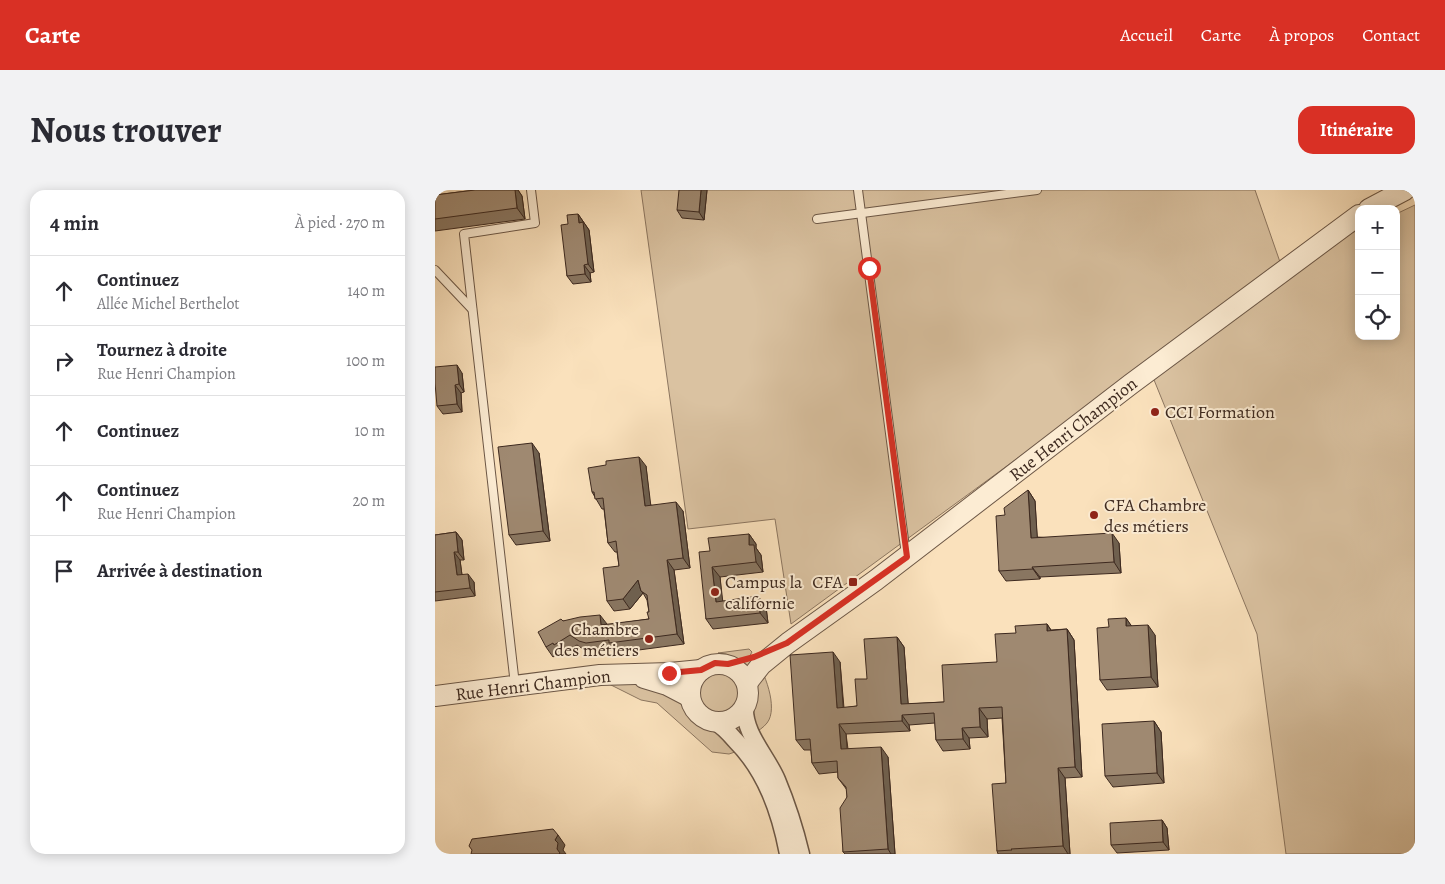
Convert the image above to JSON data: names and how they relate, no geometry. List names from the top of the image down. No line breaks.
{"streets":{"street":["Rue Henri Champion"]},"places":{"other":["CCI Formation","CFA Chambre des métiers","Campus la californie","Chambre des métiers"],"transit":["CFA"]},"page":{"header":"Carte","nav":["Accueil","Carte","À propos","Contact"],"title":"Nous trouver","buttons":"Itinéraire","heading":["4 min","À pied · 270 m"],"map_buttons":["+","−"],"list":[["Continuez","Allée Michel Berthelot","140 m"],["Tournez à droite","Rue Henri Champion","100 m"],["Continuez","10 m"],["Continuez","Rue Henri Champion","20 m"],"Arrivée à destination"]}}
